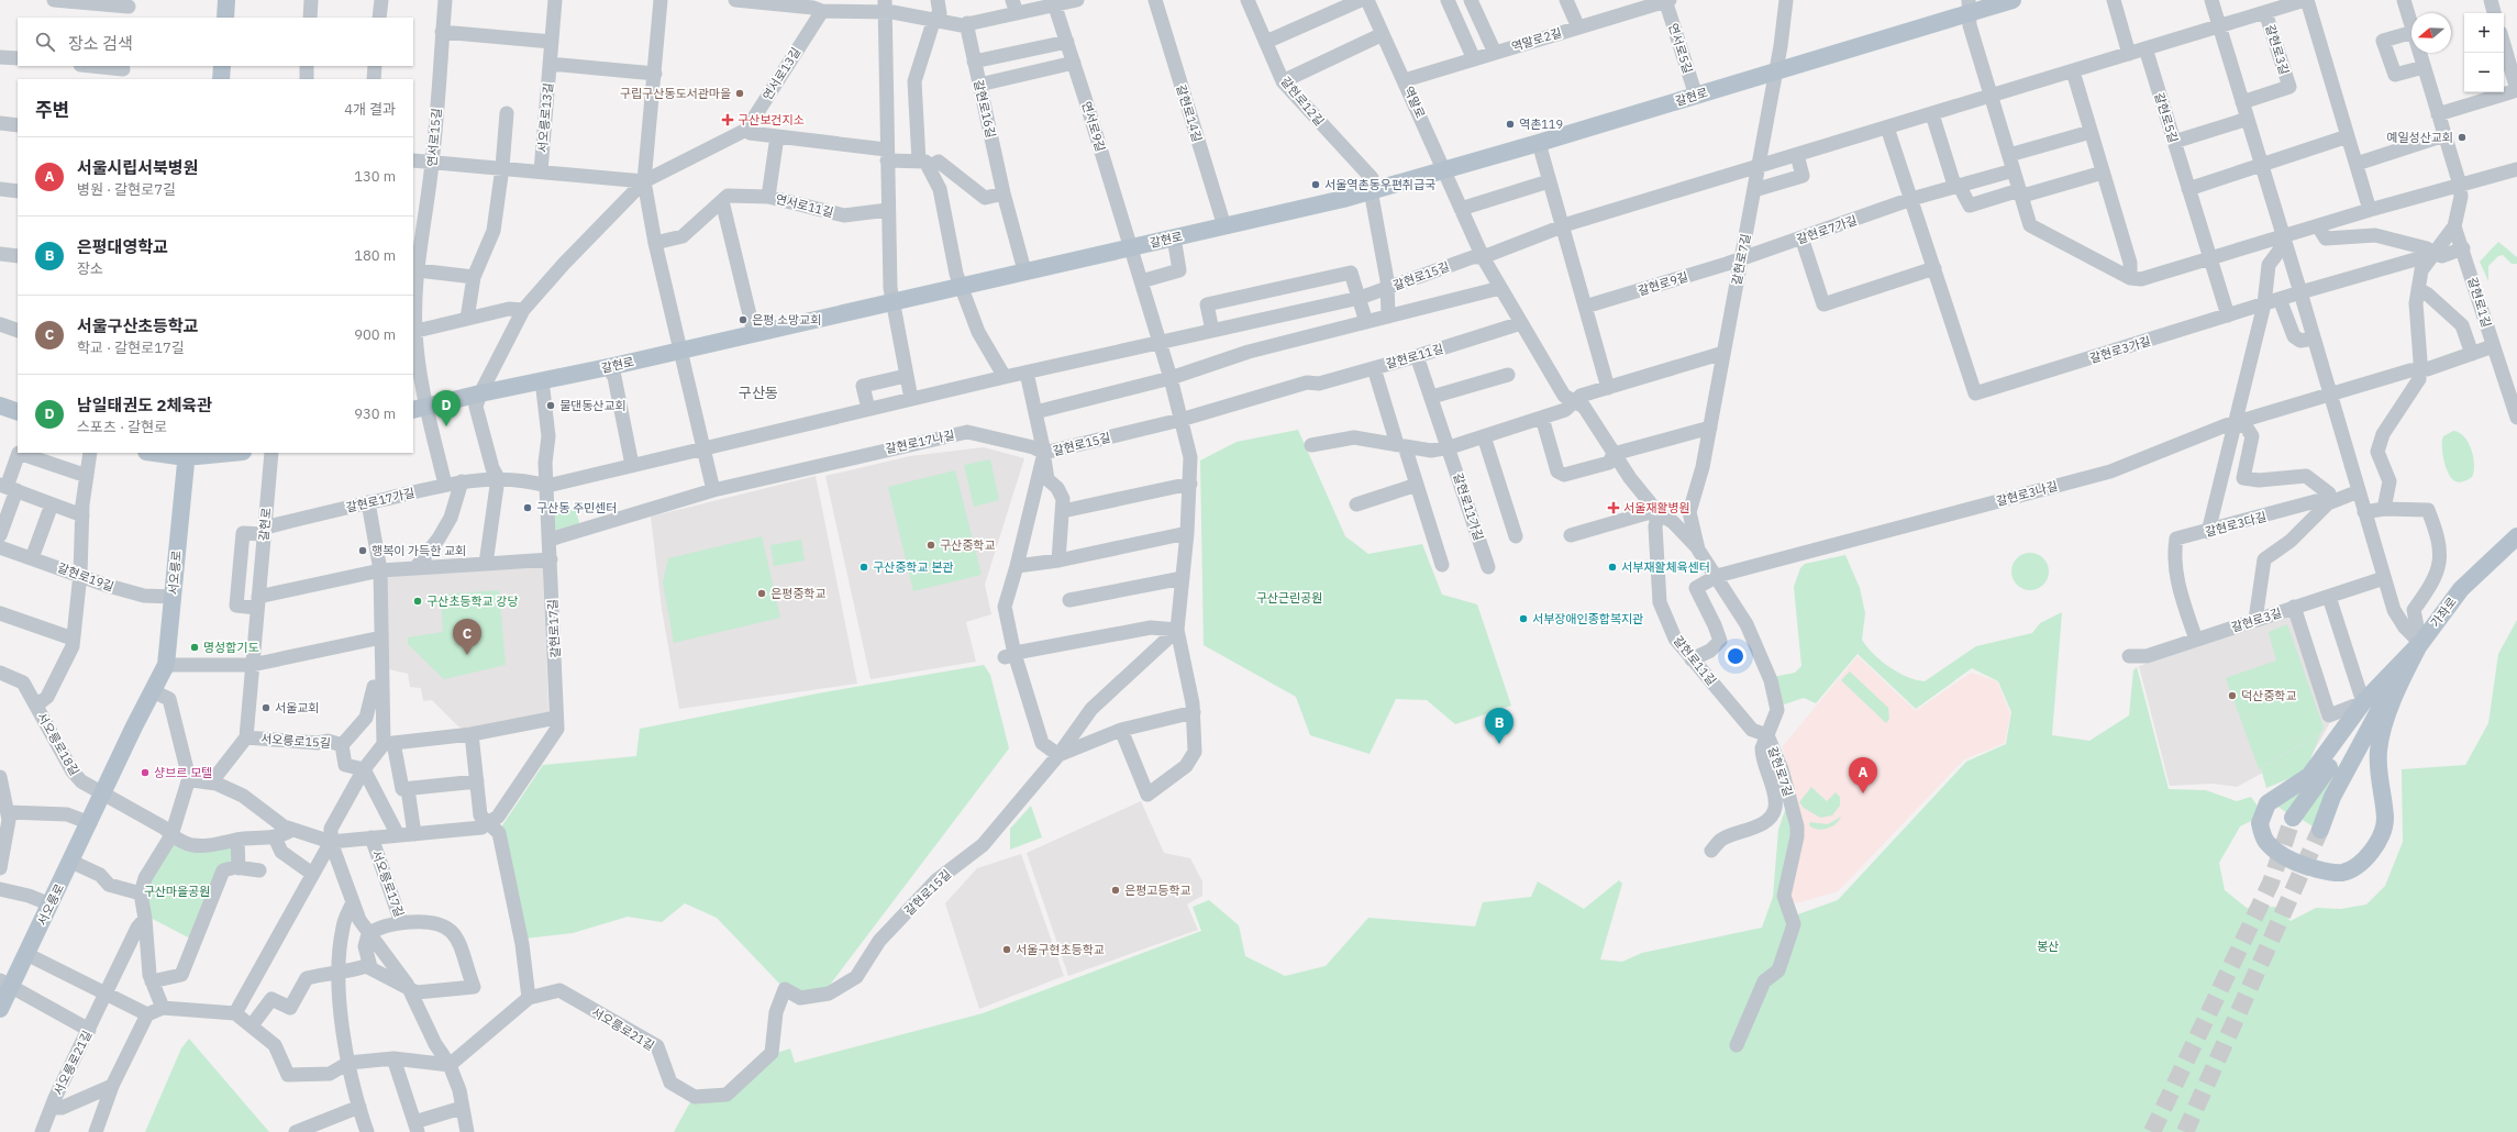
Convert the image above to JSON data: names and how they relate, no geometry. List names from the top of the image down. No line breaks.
{"streets":{"main road":["갈현로","서오릉로","가좌로"],"street":["역말로2길","연서로5길","갈현로3길","연서로13길","갈현로12길","역말로","갈현로16길","갈현로14길","서오릉로13길","갈현로5길","연서로9길","연서로15길","연서로11길","갈현로7가길","갈현로7길","갈현로15길","갈현로9길","갈현로1길","갈현로3가길","갈현로11길","갈현로17나길","갈현로3나길","갈현로17가길","갈현로11가길","갈현로3다길","갈현로19길","갈현로17길","서오릉로15길","서오릉로18길","서오릉로17길","서오릉로21길"]},"crossings":[["역말로2길","연서로5길"],["역말로2길","역말로"],["연서로5길","갈현로"],["갈현로3길","갈현로5길"],["갈현로3길","갈현로3다길"],["갈현로","갈현로12길"],["갈현로","역말로"],["갈현로","갈현로16길"],["갈현로","갈현로14길"],["갈현로","연서로9길"],["갈현로","연서로15길"],["갈현로","갈현로7길"],["갈현로","갈현로17가길"],["갈현로","갈현로17길"],["갈현로","서오릉로15길"],["갈현로5길","갈현로3가길"],["갈현로7가길","갈현로7길"],["갈현로7가길","갈현로9길"],["갈현로7길","갈현로9길"],["갈현로7길","갈현로11길"],["갈현로7길","갈현로3나길"],["갈현로15길","갈현로11길"],["갈현로15길","갈현로17나길"],["갈현로15길","서오릉로21길"],["갈현로11길","갈현로3나길"],["갈현로11길","갈현로11가길"],["갈현로17가길","갈현로17길"],["서오릉로","갈현로19길"],["서오릉로","서오릉로18길"],["갈현로19길","서오릉로18길"],["갈현로17길","서오릉로17길"]],"districts":["구산동"],"parks":["구산근린공원","구산마을공원","봉산"],"places":{"other":["구립구산동도서관마을","역촌119","예일성산교회","서울역촌동우편취급국","은평 소망교회","물댄동산교회","구산동 주민센터","구산중학교","행복이 가득한 교회","구산중학교 본관","서부재활체육센터","은평중학교","구산초등학교 강당","서부장애인종합복지관","명성합기도","덕산중학교","서울교회","샹브르 모텔","은평고등학교","서울구현초등학교"],"health":["구산보건지소","서울재활병원"]},"north":"left","page":{"map_buttons":["+","−"],"search":"장소 검색","heading":["주변","4개 결과"],"list":[{"mark":"A","name":"서울시립서북병원","note":"병원 · 갈현로7길","value":"130 m"},{"mark":"B","name":"은평대영학교","note":"장소","value":"180 m"},{"mark":"C","name":"서울구산초등학교","note":"학교 · 갈현로17길","value":"900 m"},{"mark":"D","name":"남일태권도 2체육관","note":"스포츠 · 갈현로","value":"930 m"}],"pins":["D","C","B","A"]}}
